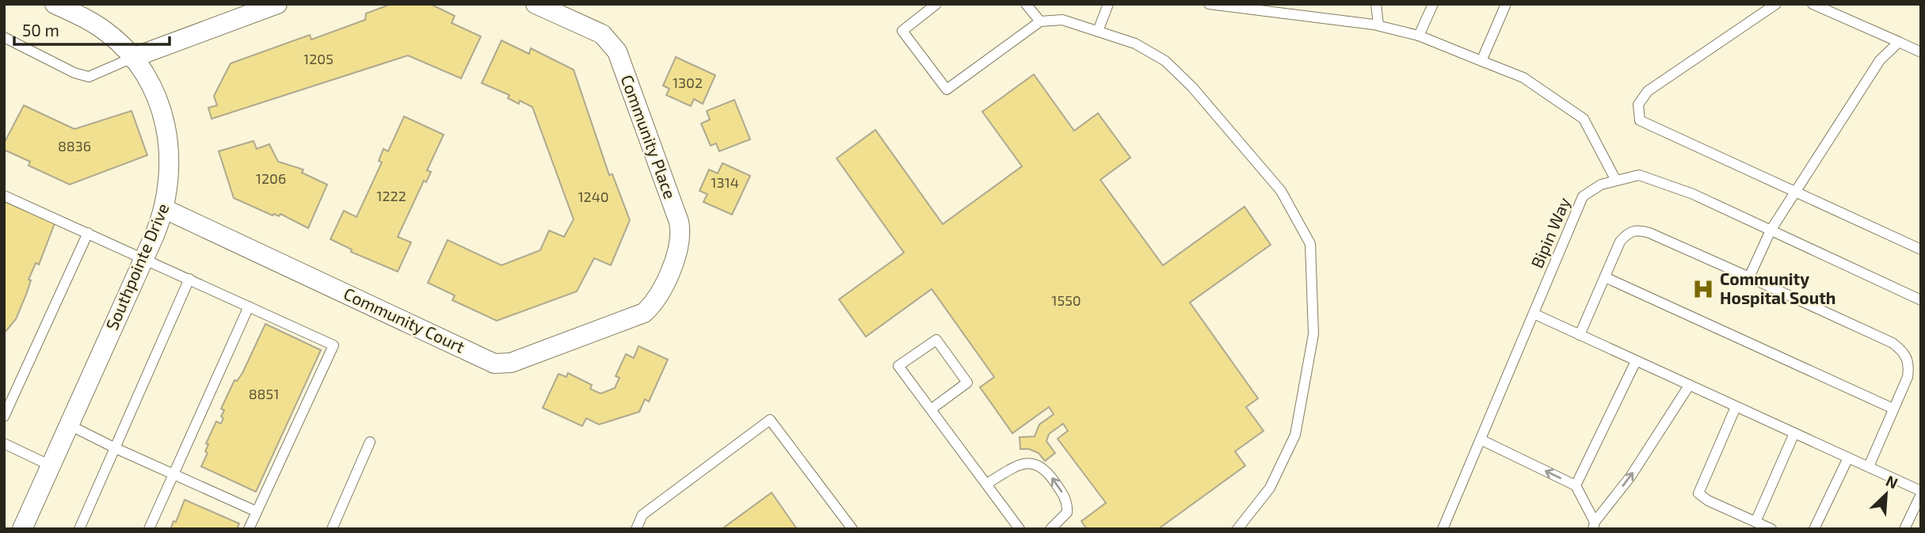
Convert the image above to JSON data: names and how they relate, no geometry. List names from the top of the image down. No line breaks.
{"streets":{"street":["Community Place","Southpointe Drive","Community Court"],"lane":["Bipin Way"]},"crossings":[["Community Place","Community Court"],["Southpointe Drive","Community Court"]],"places":{"hospital":["Community Hospital South"]},"house_numbers":["1205","1302","8836","1206","1314","1222","1240","1550","8851"],"scale_bar":"50 m","north":"top right"}
